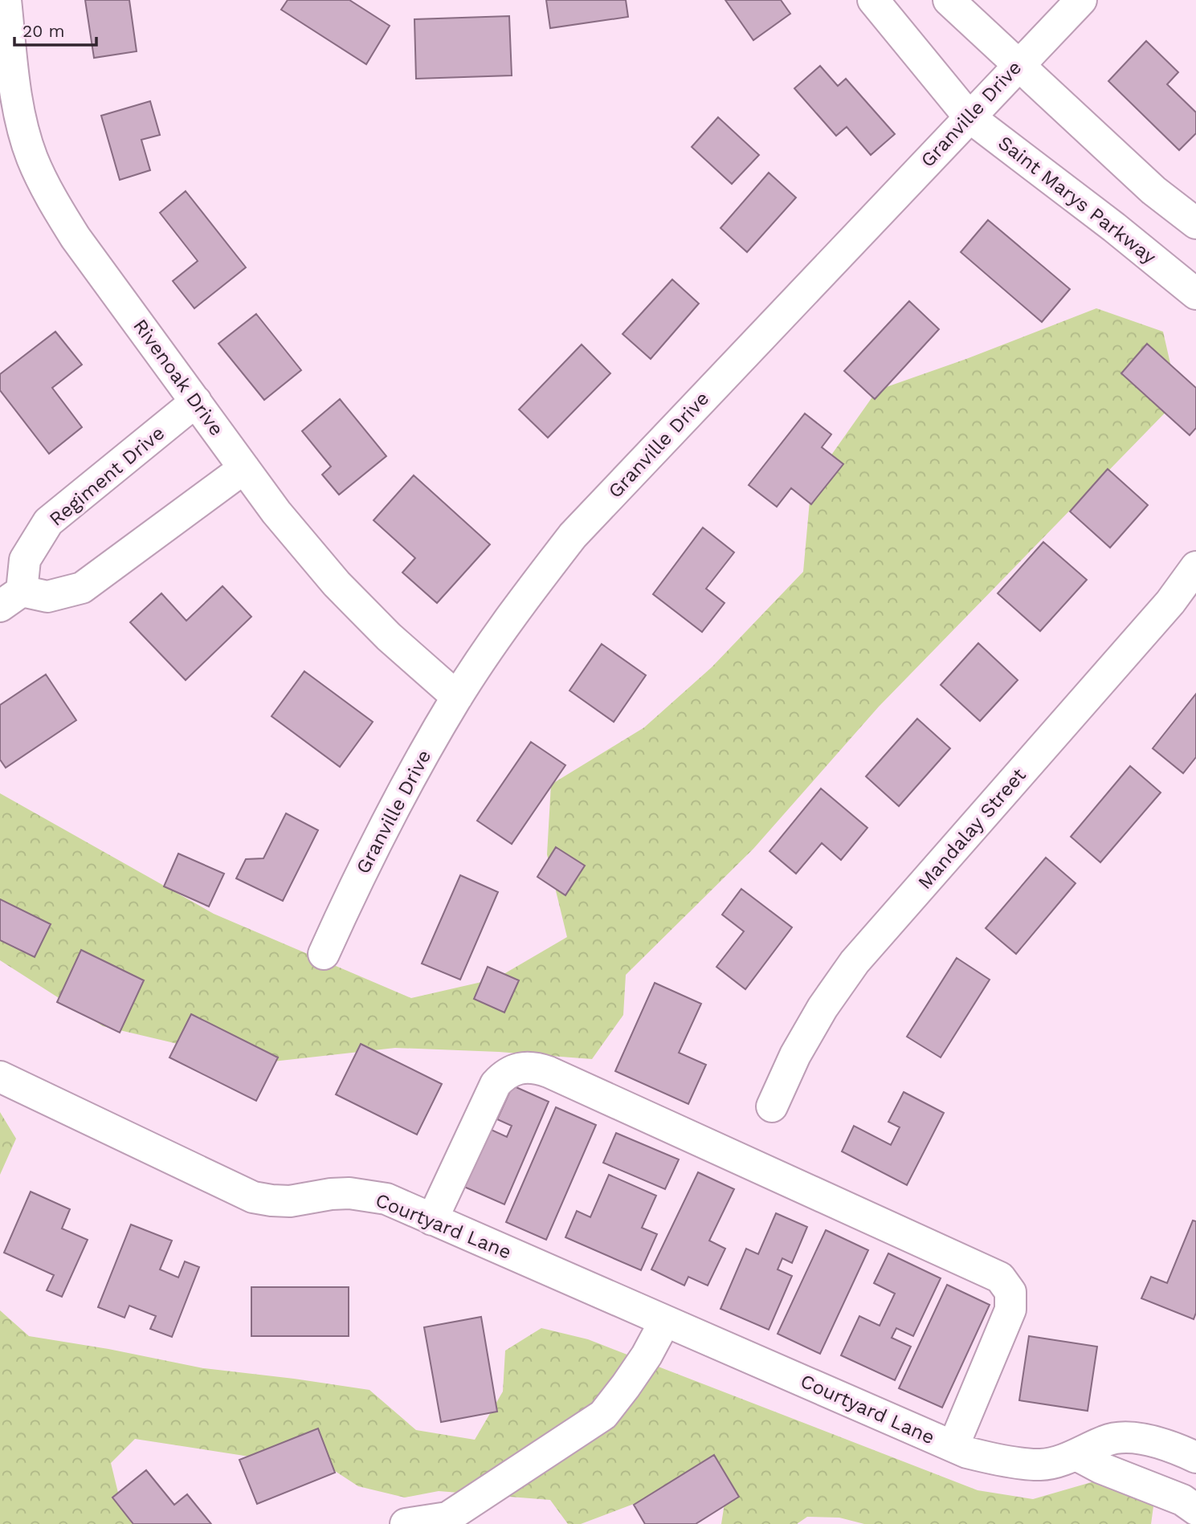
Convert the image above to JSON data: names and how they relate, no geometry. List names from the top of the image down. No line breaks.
{"streets":{"street":["Granville Drive","Saint Marys Parkway","Rivenoak Drive","Regiment Drive","Mandalay Street","Courtyard Lane"]},"crossings":[["Granville Drive","Saint Marys Parkway"],["Granville Drive","Rivenoak Drive"],["Rivenoak Drive","Regiment Drive"]],"scale_bar":"20 m"}
